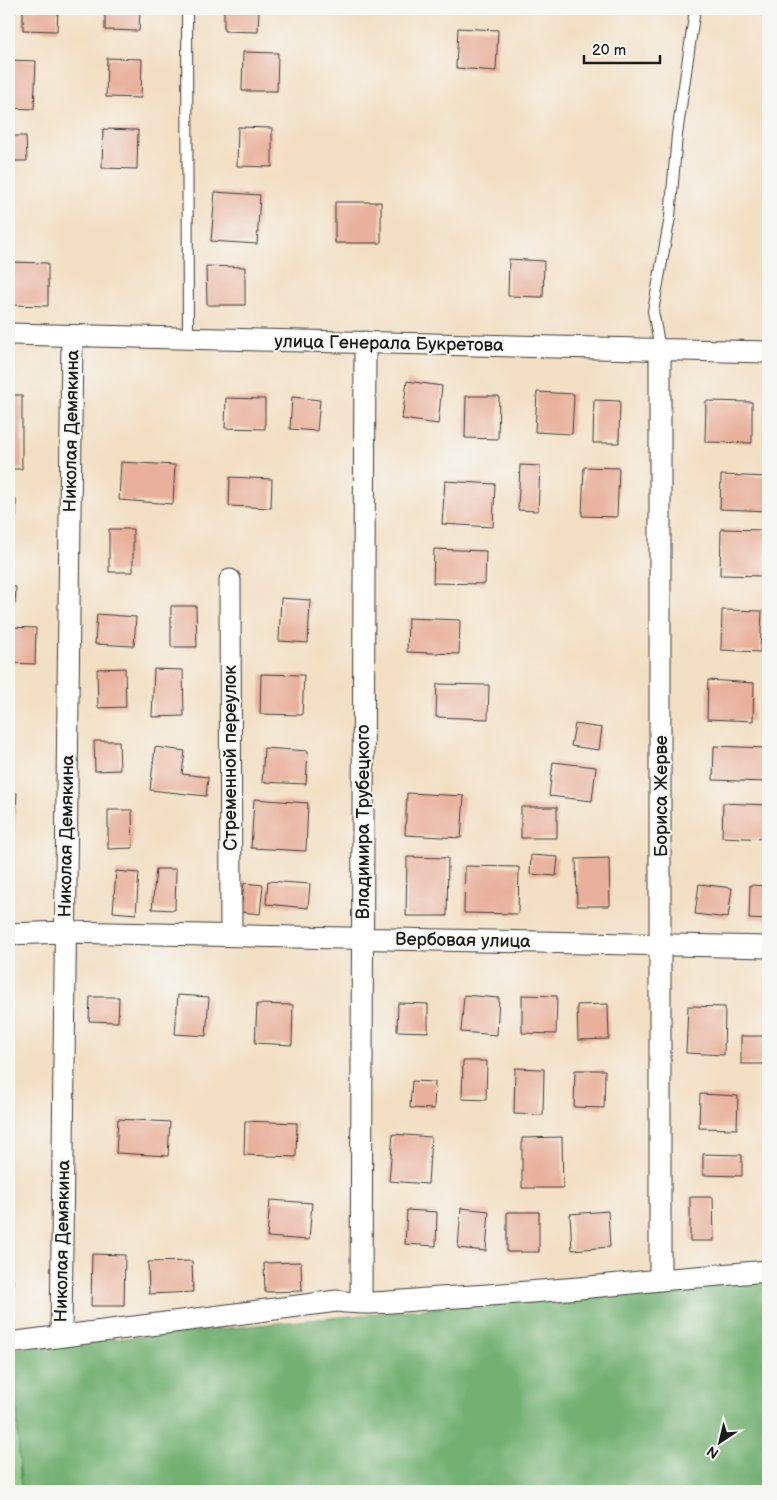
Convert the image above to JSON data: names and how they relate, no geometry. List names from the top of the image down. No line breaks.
{"streets":{"street":["улица Генерала Букретова","Николая Демякина","Стременной переулок","Бориса Жерве","Владимира Трубецкого","Вербовая улица"]},"crossings":[["улица Генерала Букретова","Николая Демякина"],["улица Генерала Букретова","Бориса Жерве"],["улица Генерала Букретова","Владимира Трубецкого"],["Николая Демякина","Вербовая улица"],["Стременной переулок","Вербовая улица"],["Бориса Жерве","Вербовая улица"],["Владимира Трубецкого","Вербовая улица"]],"scale_bar":"20 m","north":"bottom left"}
